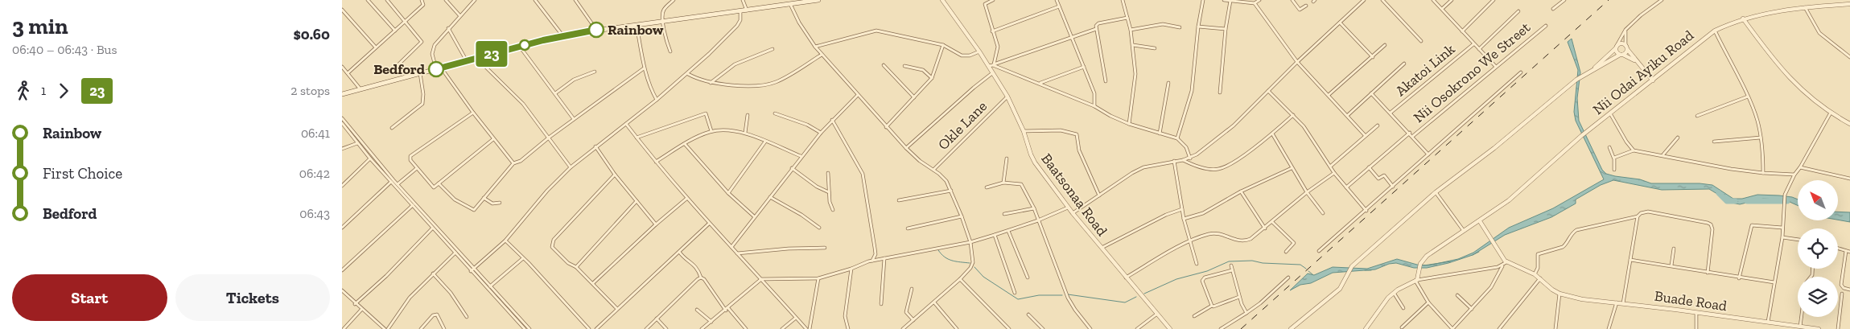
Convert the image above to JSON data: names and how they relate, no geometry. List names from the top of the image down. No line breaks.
{"streets":{"street":["Akatoi Link","Nii Osokrono We Street","Nii Odai Ayiku Road","Okle Lane","Baatsonaa Road","Buade Road"]},"crossings":[["Okle Lane","Baatsonaa Road"]],"places":["Rainbow","Bedford"],"lines":["bus line 23"],"north":"top left","page":{"heading":["3 min","06:40 – 06:43 · Bus","$0.60"],"on_map":"23","legs":["1","23","2 stops"],"list":[{"name":"Rainbow","value":"06:41"},{"name":"First Choice","value":"06:42"},{"name":"Bedford","value":"06:43"}],"buttons":["Start","Tickets"]}}
